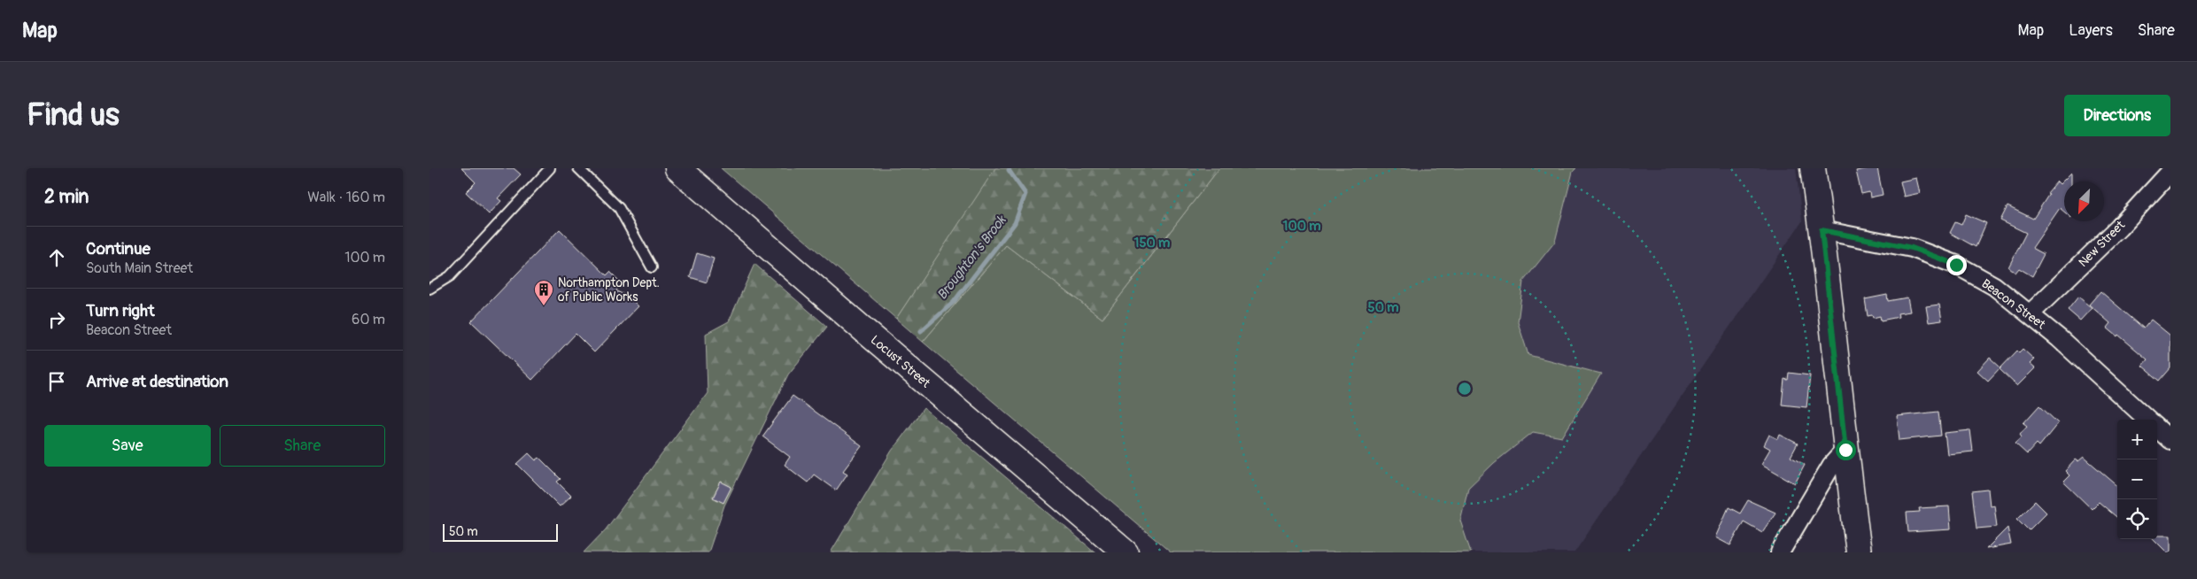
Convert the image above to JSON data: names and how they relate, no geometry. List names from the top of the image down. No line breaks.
{"streets":{"main road":["Locust Street"],"street":["New Street","Beacon Street"]},"crossings":[["New Street","Beacon Street"]],"water":["Broughton's Brook"],"places":{"building":["Northampton Dept. of Public Works"]},"scale_bar":"50 m","north":"bottom left","page":{"header":"Map","nav":["Map","Layers","Share"],"buttons":["Directions",["Save","Share"]],"title":"Find us","heading":["2 min","Walk · 160 m"],"list":[["Continue","South Main Street","100 m"],["Turn right","Beacon Street","60 m"],"Arrive at destination"],"map_buttons":["+","−"],"scale":"50 m"},"rings":["100 m","150 m","50 m"]}
